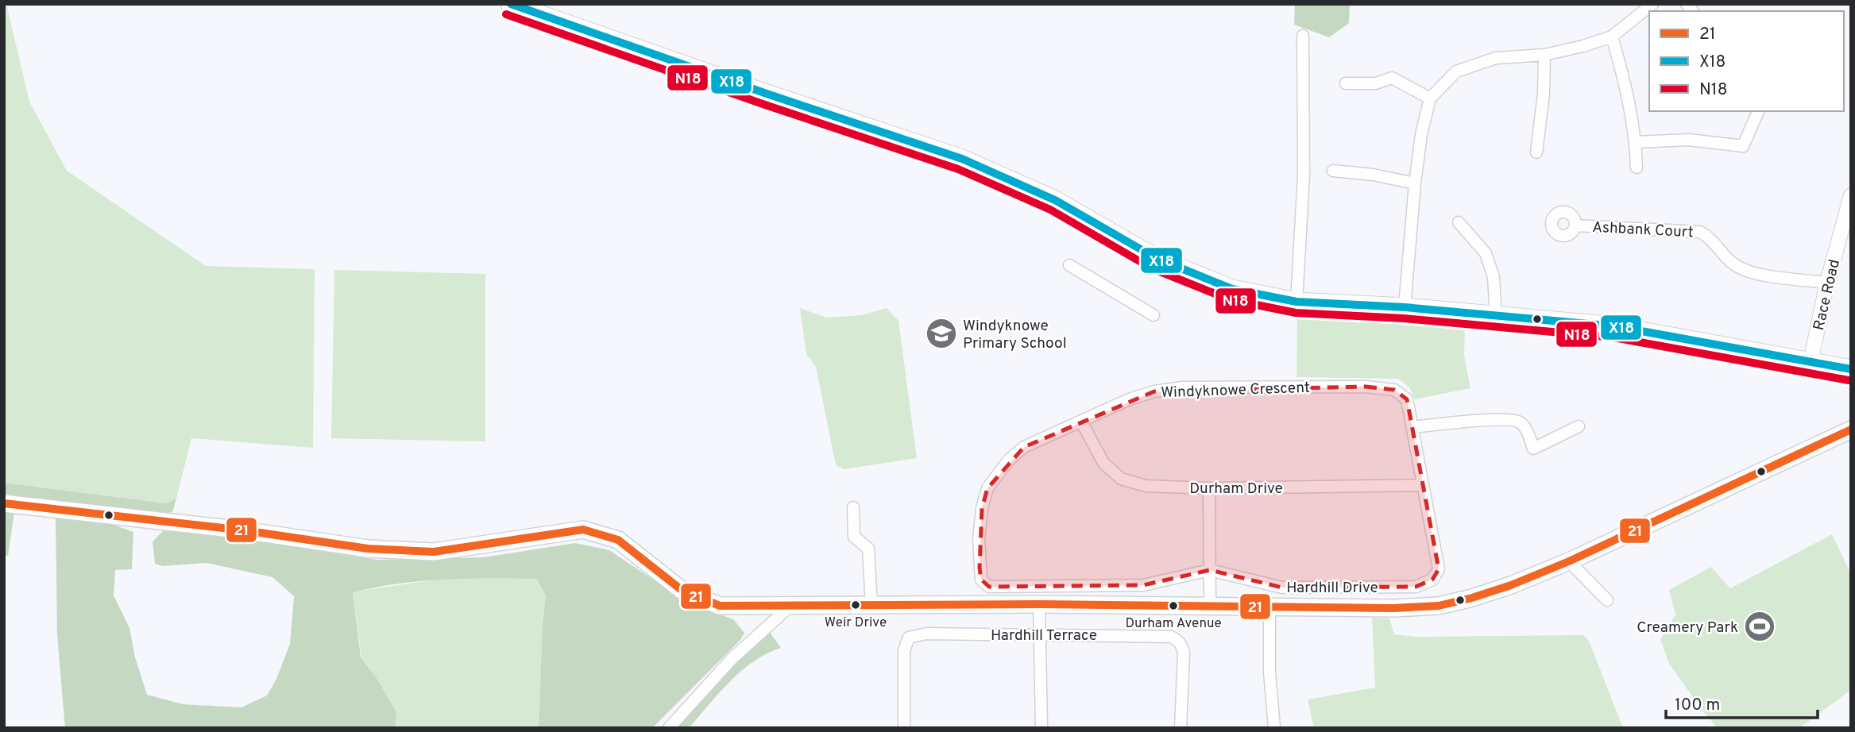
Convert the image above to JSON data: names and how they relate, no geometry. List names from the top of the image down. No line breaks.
{"streets":{"street":["Ashbank Court","Race Road","Windyknowe Crescent","Durham Drive","Hardhill Drive","Hardhill Terrace"]},"crossings":[["Ashbank Court","Race Road"],["Windyknowe Crescent","Durham Drive"],["Windyknowe Crescent","Hardhill Drive"]],"places":{"school or university":["Windyknowe Primary School"],"other":["Weir Drive","Durham Avenue"],"sports":["Creamery Park"]},"lines":["transit line X18","transit line N18","transit line 21"],"legend":["21","X18","N18"],"scale_bar":"100 m"}
